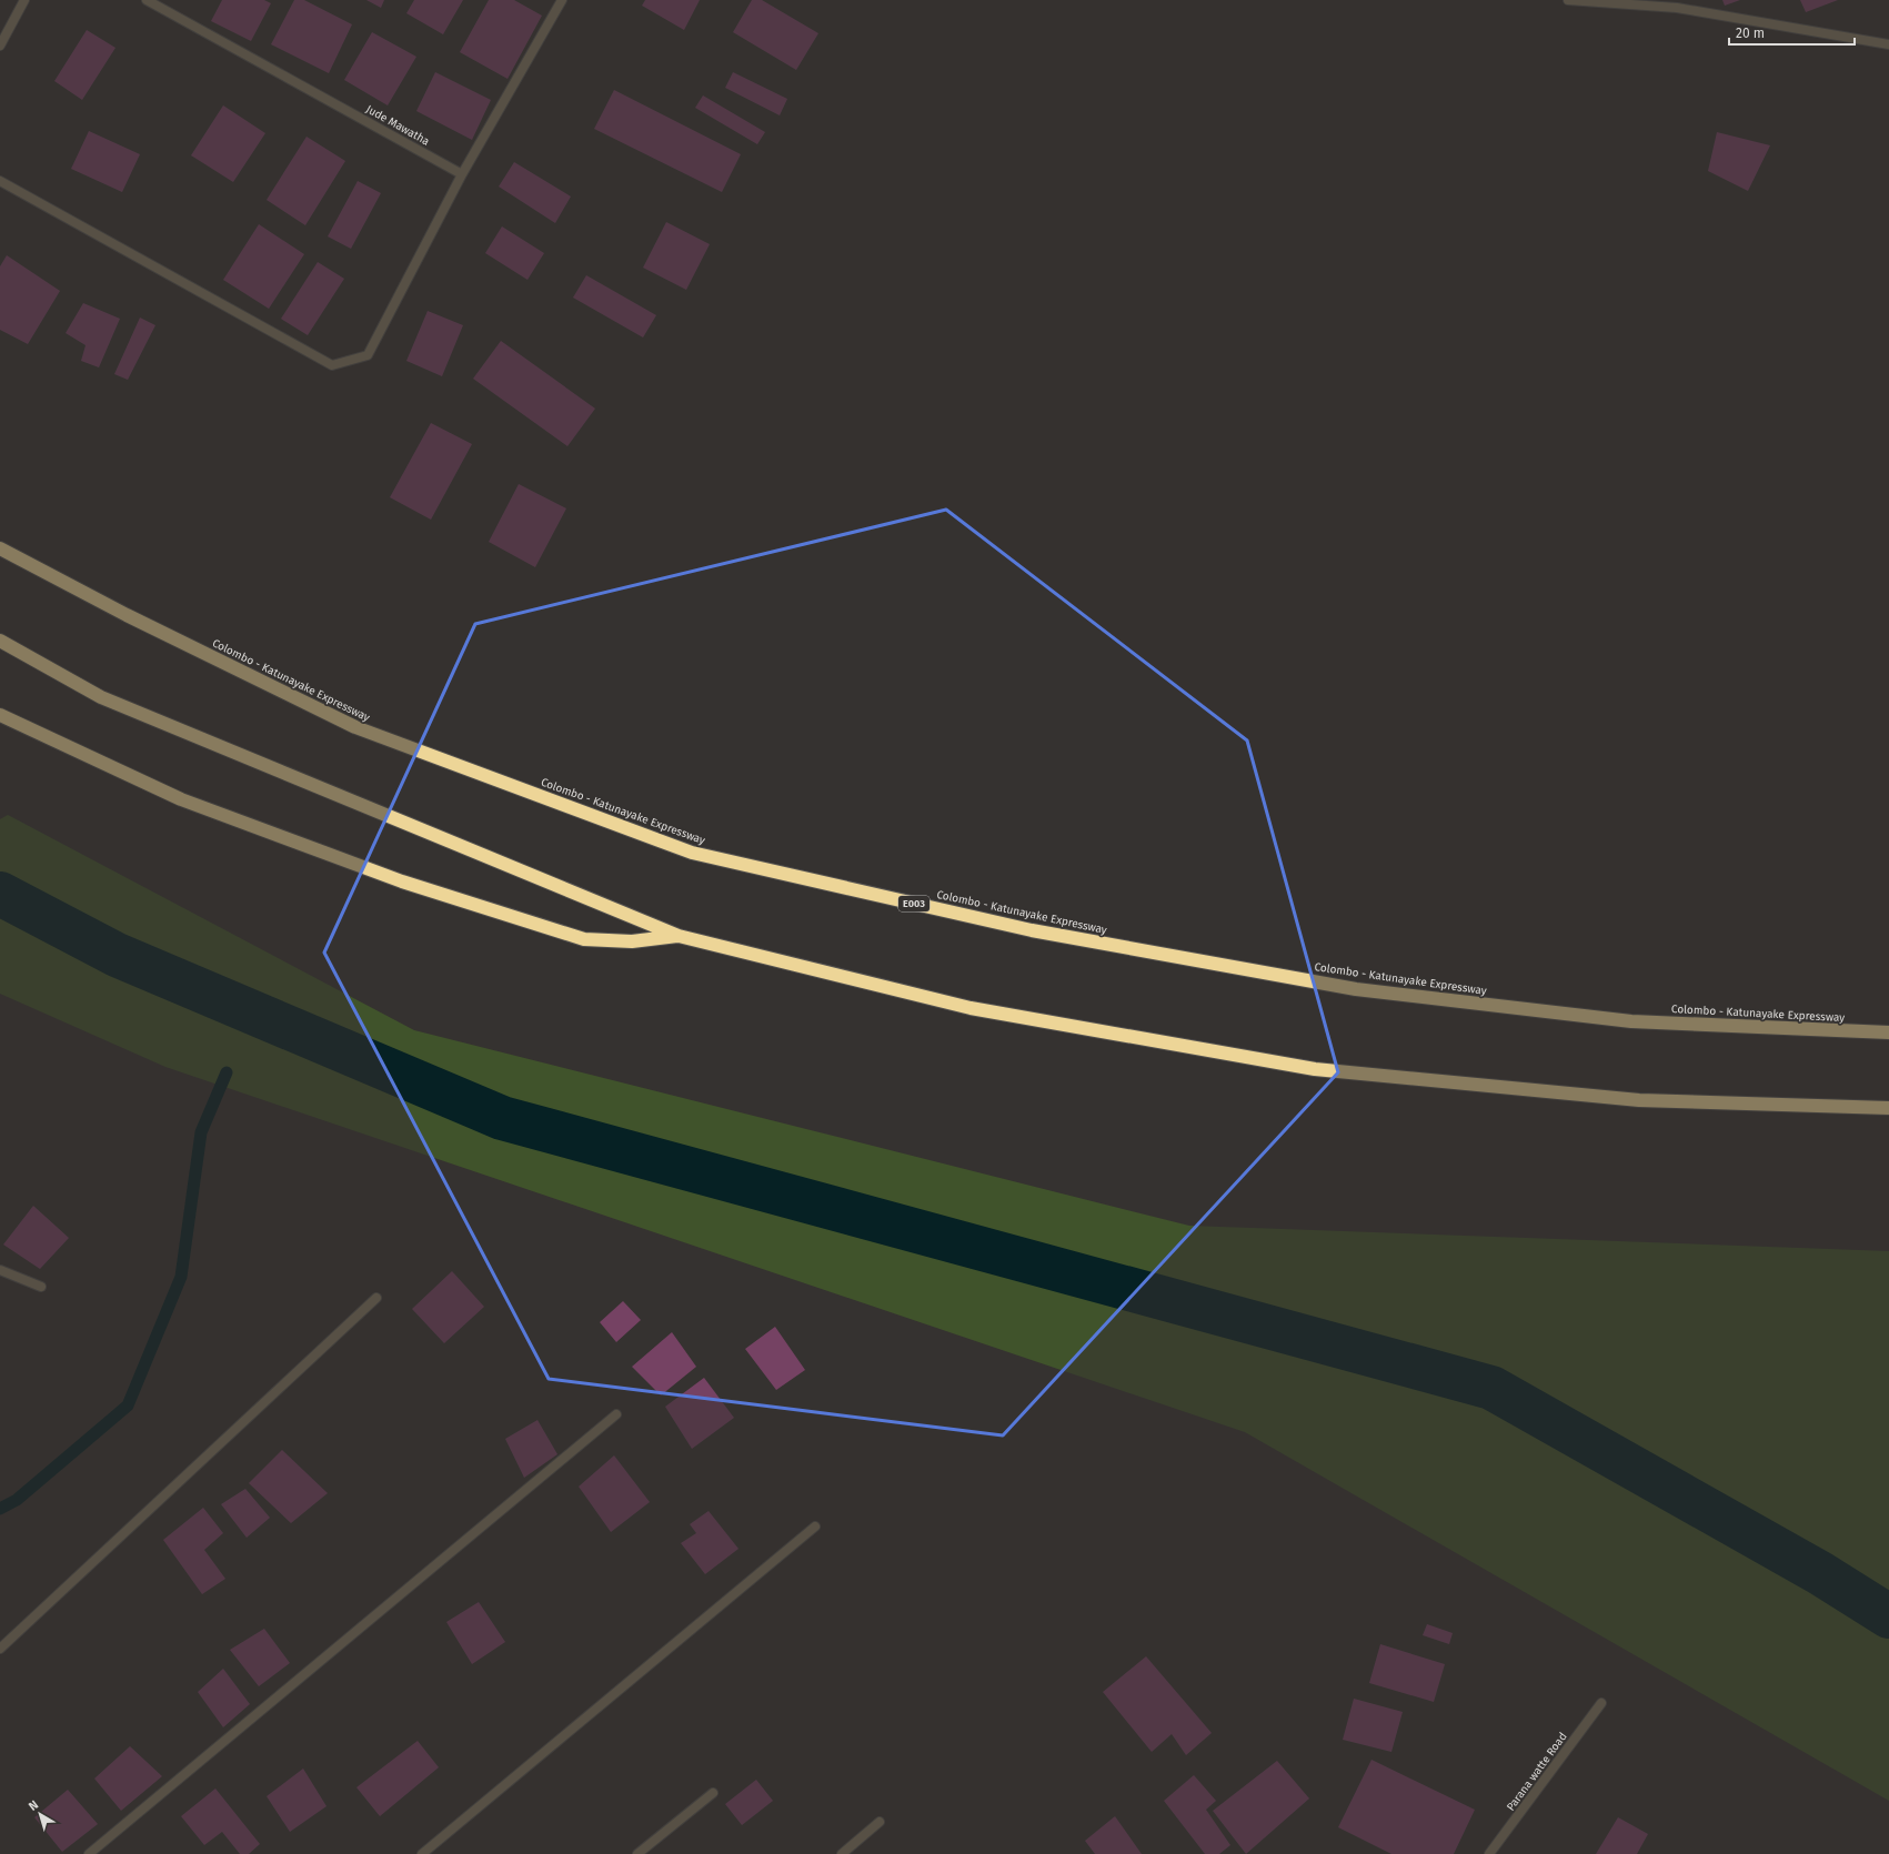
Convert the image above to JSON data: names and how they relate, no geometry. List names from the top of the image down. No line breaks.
{"streets":{"highway":["Colombo - Katunayake Expressway","E003"],"street":["Jude Mawatha","Parana watte Road"]},"scale_bar":"20 m","north":"top left"}
